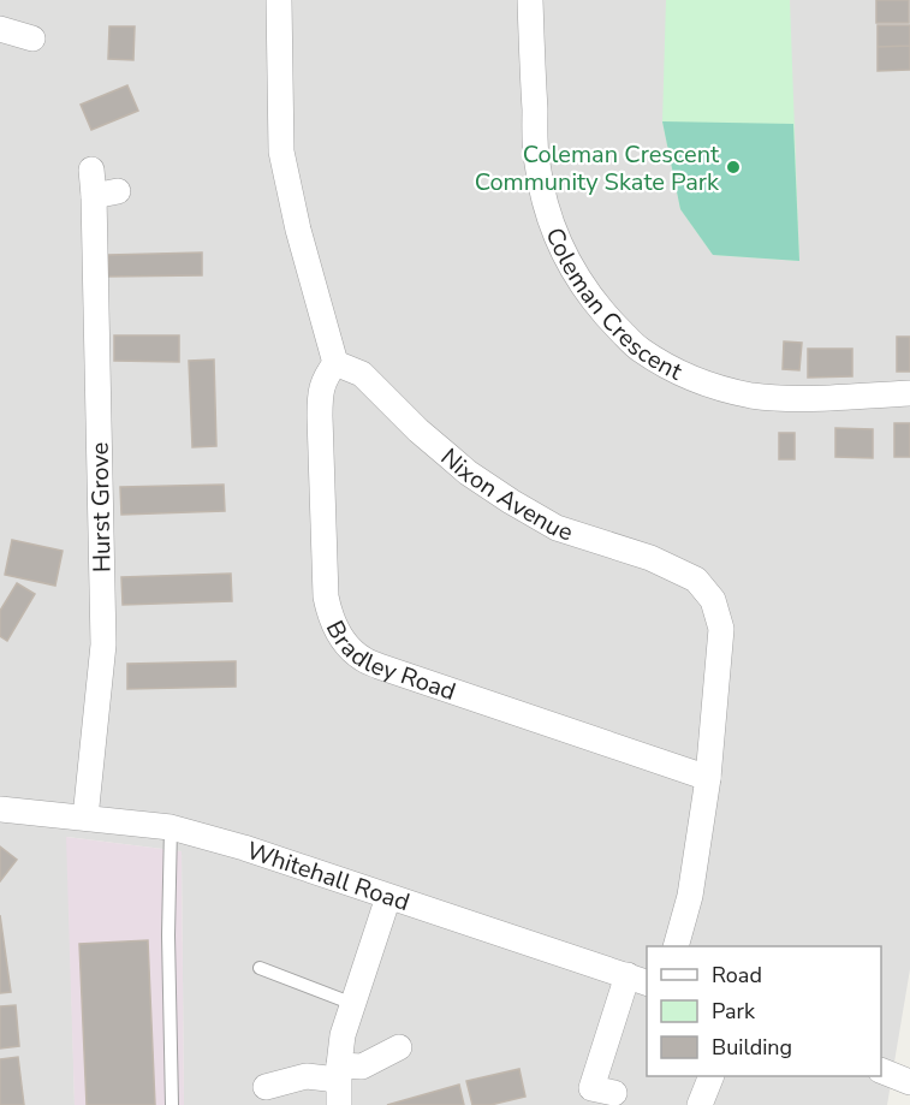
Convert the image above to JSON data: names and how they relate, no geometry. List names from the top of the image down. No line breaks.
{"streets":{"street":["Coleman Crescent","Nixon Avenue","Hurst Grove","Bradley Road","Whitehall Road"]},"crossings":[["Nixon Avenue","Bradley Road"],["Hurst Grove","Whitehall Road"]],"places":["Coleman Crescent Community Skate Park"],"legend":["Road","Park","Building"]}
